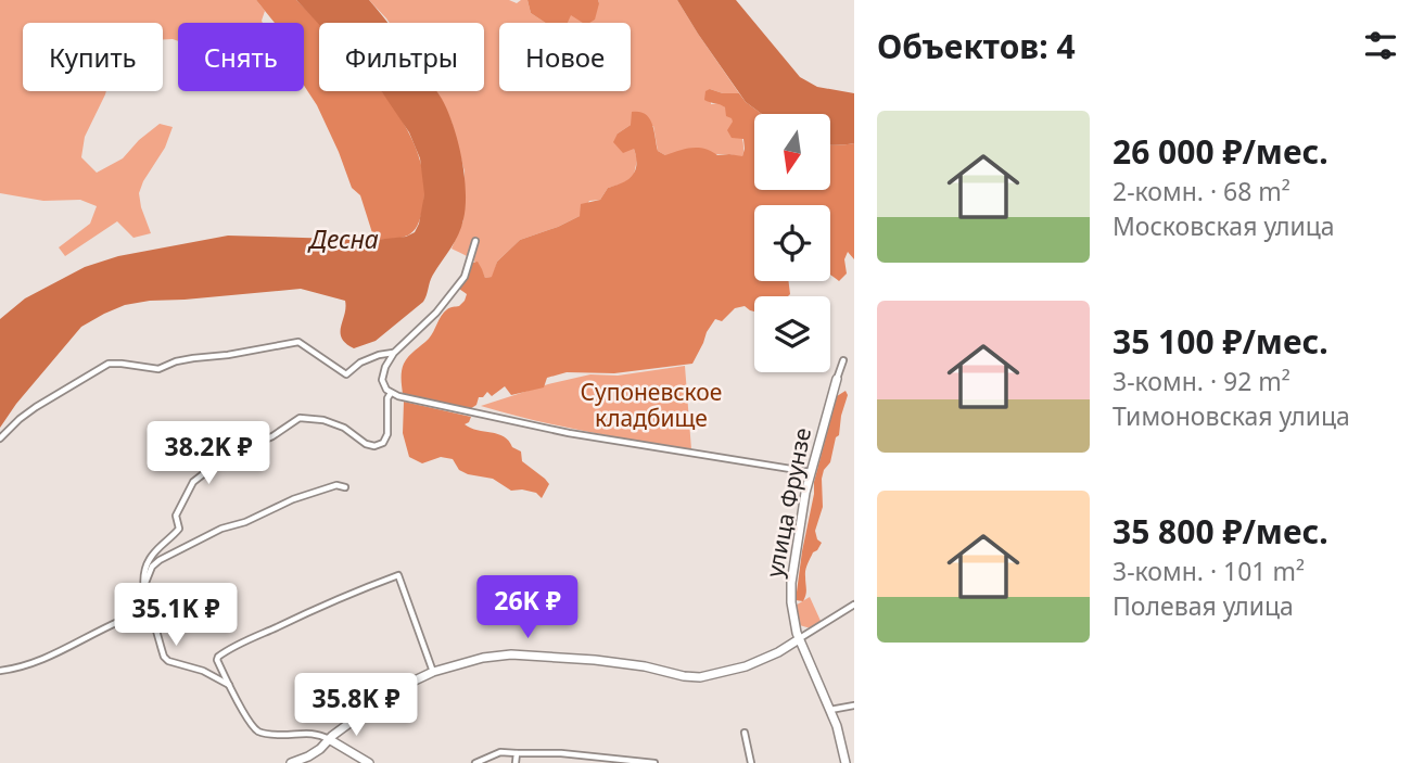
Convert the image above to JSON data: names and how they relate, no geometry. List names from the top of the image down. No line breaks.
{"streets":{"street":["улица Фрунзе"]},"water":["Десна"],"parks":["Супоневское кладбище"],"north":"bottom","page":{"heading":"Объектов: 4","chip":["Купить","Снять","Фильтры","Новое"],"list":[{"name":"26 000 ₽/мес.","note":"2-комн. · 68 m² · Московская улица"},{"name":"35 100 ₽/мес.","note":"3-комн. · 92 m² · Тимоновская улица"},{"name":"35 800 ₽/мес.","note":"3-комн. · 101 m² · Полевая улица"}],"price":["38.2K ₽","26K ₽","35.1K ₽","35.8K ₽"]}}
